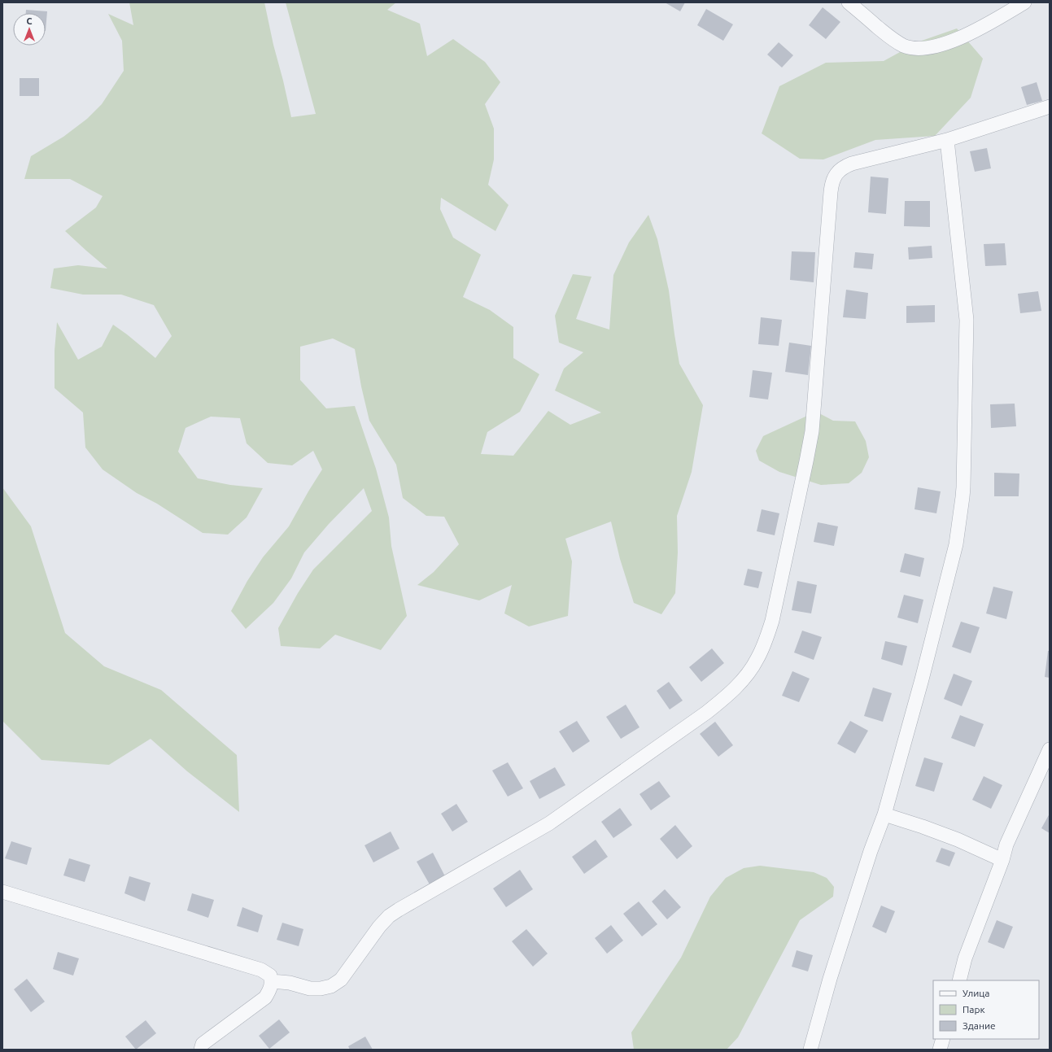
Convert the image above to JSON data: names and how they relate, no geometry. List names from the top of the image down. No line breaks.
{"legend":["Улица","Парк","Здание"],"north":"top"}
